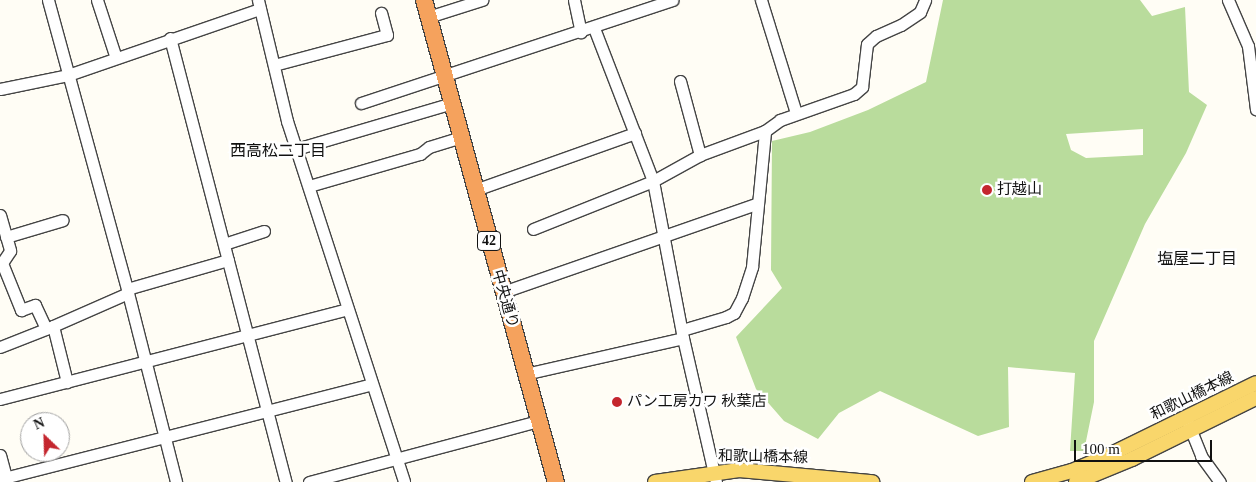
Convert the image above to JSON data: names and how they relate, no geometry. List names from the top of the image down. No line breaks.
{"streets":{"highway":["42","中央通り"],"main road":["和歌山橋本線"]},"districts":["西高松二丁目","塩屋二丁目"],"places":["打越山","パン工房カワ 秋葉店"],"scale_bar":"100 m","north":"top left"}
